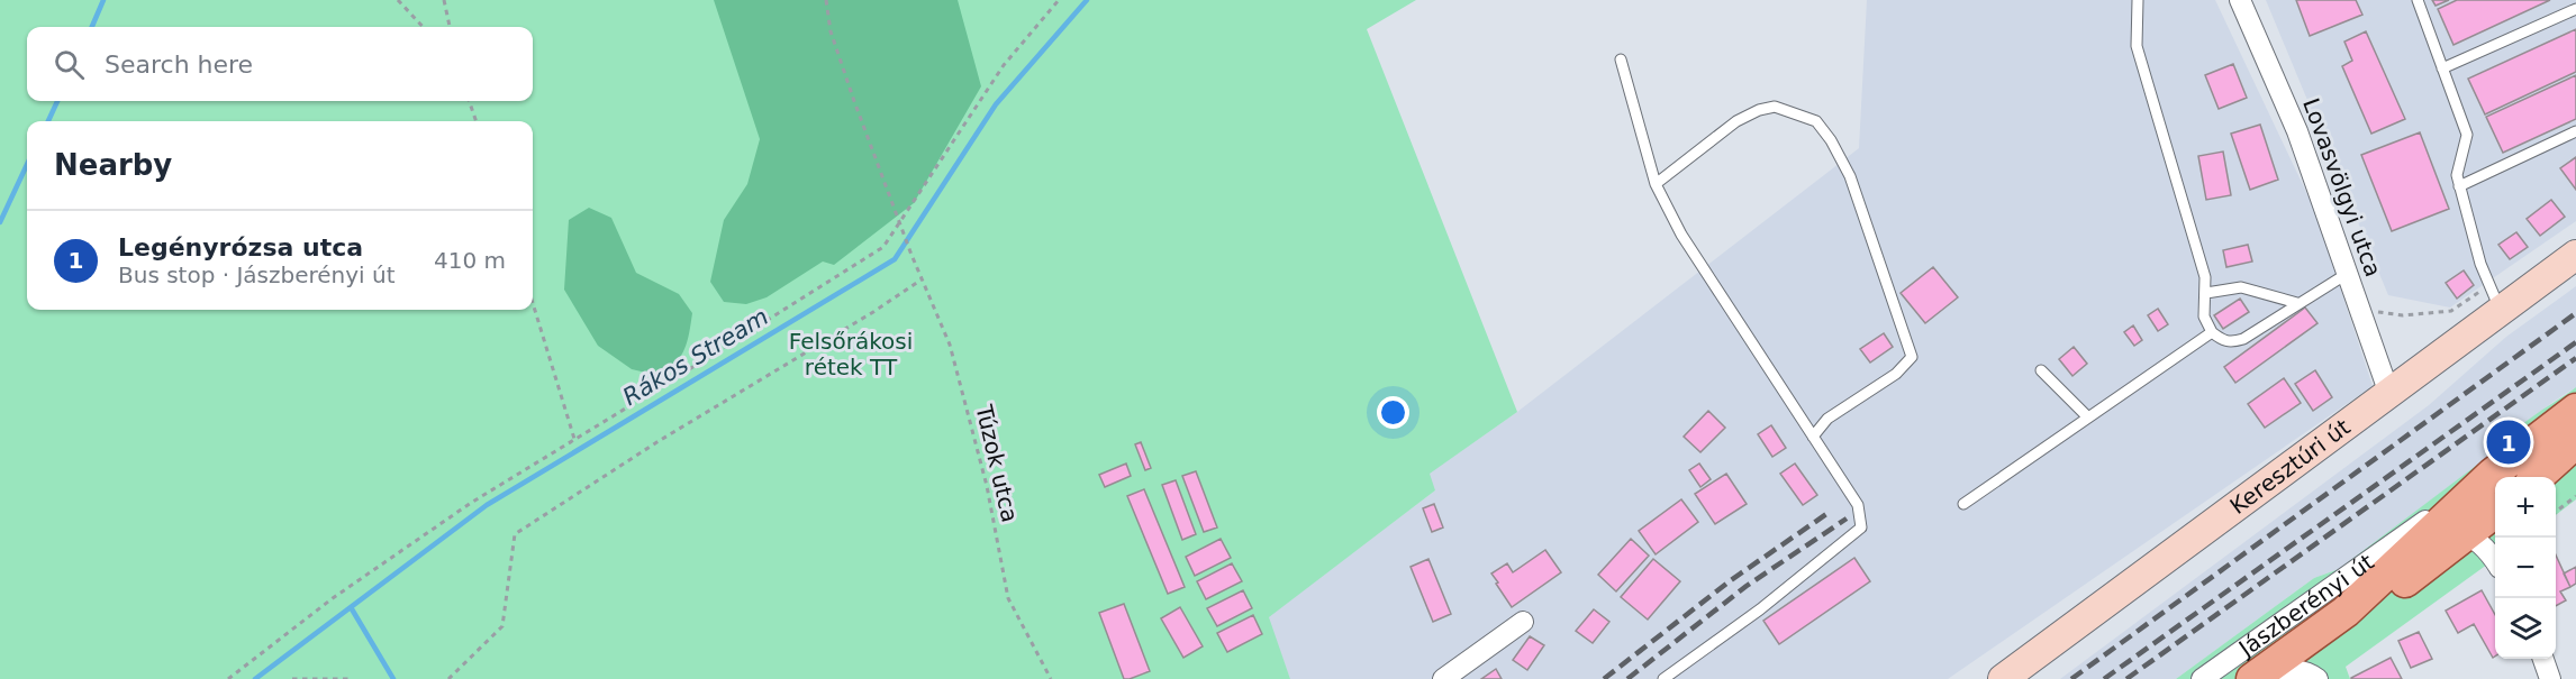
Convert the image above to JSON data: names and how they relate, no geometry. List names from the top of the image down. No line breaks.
{"streets":{"main road":["Keresztúri út","Jászberényi út"],"street":["Lovasvölgyi utca"],"path":["Túzok utca"]},"crossings":[["Lovasvölgyi utca","Keresztúri út"]],"water":["Rákos Stream"],"parks":["Felsőrákosi rétek TT"],"page":{"search":"Search here","heading":"Nearby","list":[{"mark":"1","name":"Legényrózsa utca","note":"Bus stop · Jászberényi út","value":"410 m"}],"pins":"1","map_buttons":["+","−"]}}
